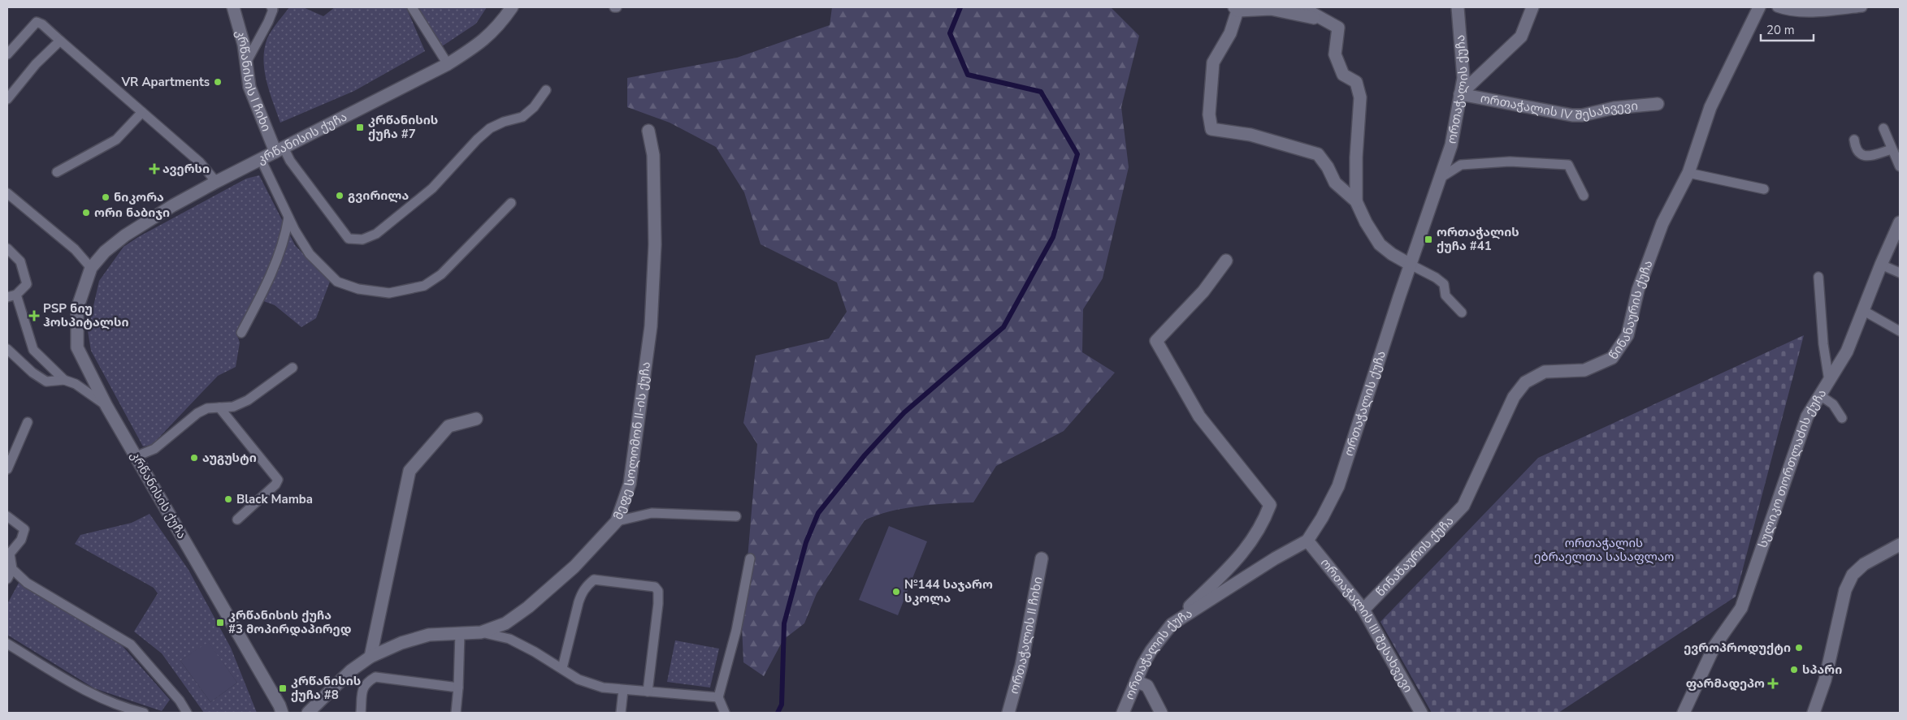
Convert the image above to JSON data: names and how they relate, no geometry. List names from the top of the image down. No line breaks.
{"streets":{"street":["კრწანისის I ჩიხი","ორთაჭალის ქუჩა","ორთაჭალის IV შესახვევი","კრწანისის ქუჩა","წინანაურის ქუჩა","მეფე სოლომონ II-ის ქუჩა","სულიკო თორთლაძის ქუჩა","ორთაჭალის III შესახვევი","ორთაჭალის II ჩიხი"]},"crossings":[["კრწანისის I ჩიხი","კრწანისის ქუჩა"],["ორთაჭალის ქუჩა","ორთაჭალის IV შესახვევი"],["ორთაჭალის ქუჩა","ორთაჭალის III შესახვევი"],["წინანაურის ქუჩა","ორთაჭალის III შესახვევი"]],"parks":["ორთაჭალის ებრაელთა სასაფლაო"],"places":{"other":["VR Apartments","გვირილა","ნიკორა","ორი ნაბიჯი","აუგუსტი","Black Mamba","№144 საჯარო სკოლა","ევროპროდუქტი","სპარი"],"transit":["კრწანისის ქუჩა #7","ორთაჭალის ქუჩა #41","კრწანისის ქუჩა #3 მოპირდაპირედ","კრწანისის ქუჩა #8"],"health":["ავერსი","PSP ნიუ ჰოსპიტალსი","ფარმადეპო"]},"scale_bar":"20 m"}
